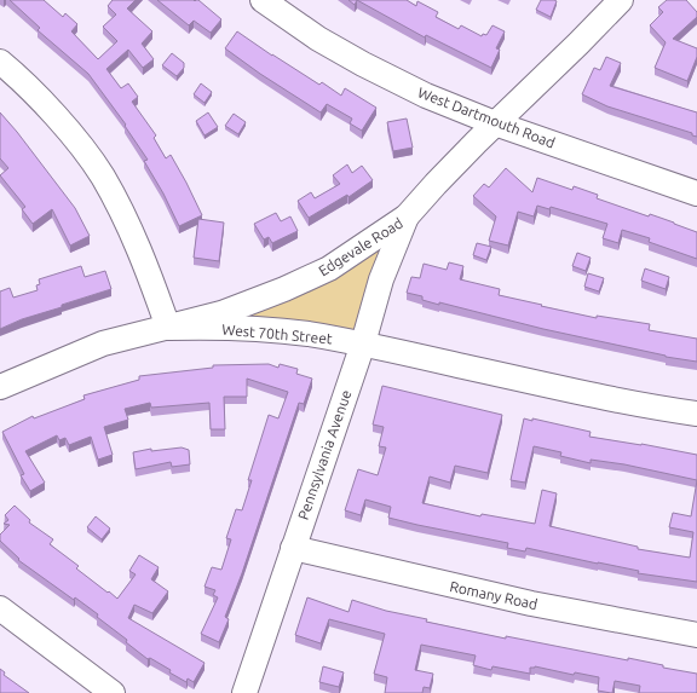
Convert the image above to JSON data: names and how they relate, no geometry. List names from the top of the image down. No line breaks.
{"streets":{"street":["West Dartmouth Road","Edgevale Road","West 70th Street","Pennsylvania Avenue","Romany Road"]},"crossings":[["West Dartmouth Road","Edgevale Road"],["Edgevale Road","West 70th Street"],["Edgevale Road","Pennsylvania Avenue"],["West 70th Street","Pennsylvania Avenue"],["Pennsylvania Avenue","Romany Road"]]}
